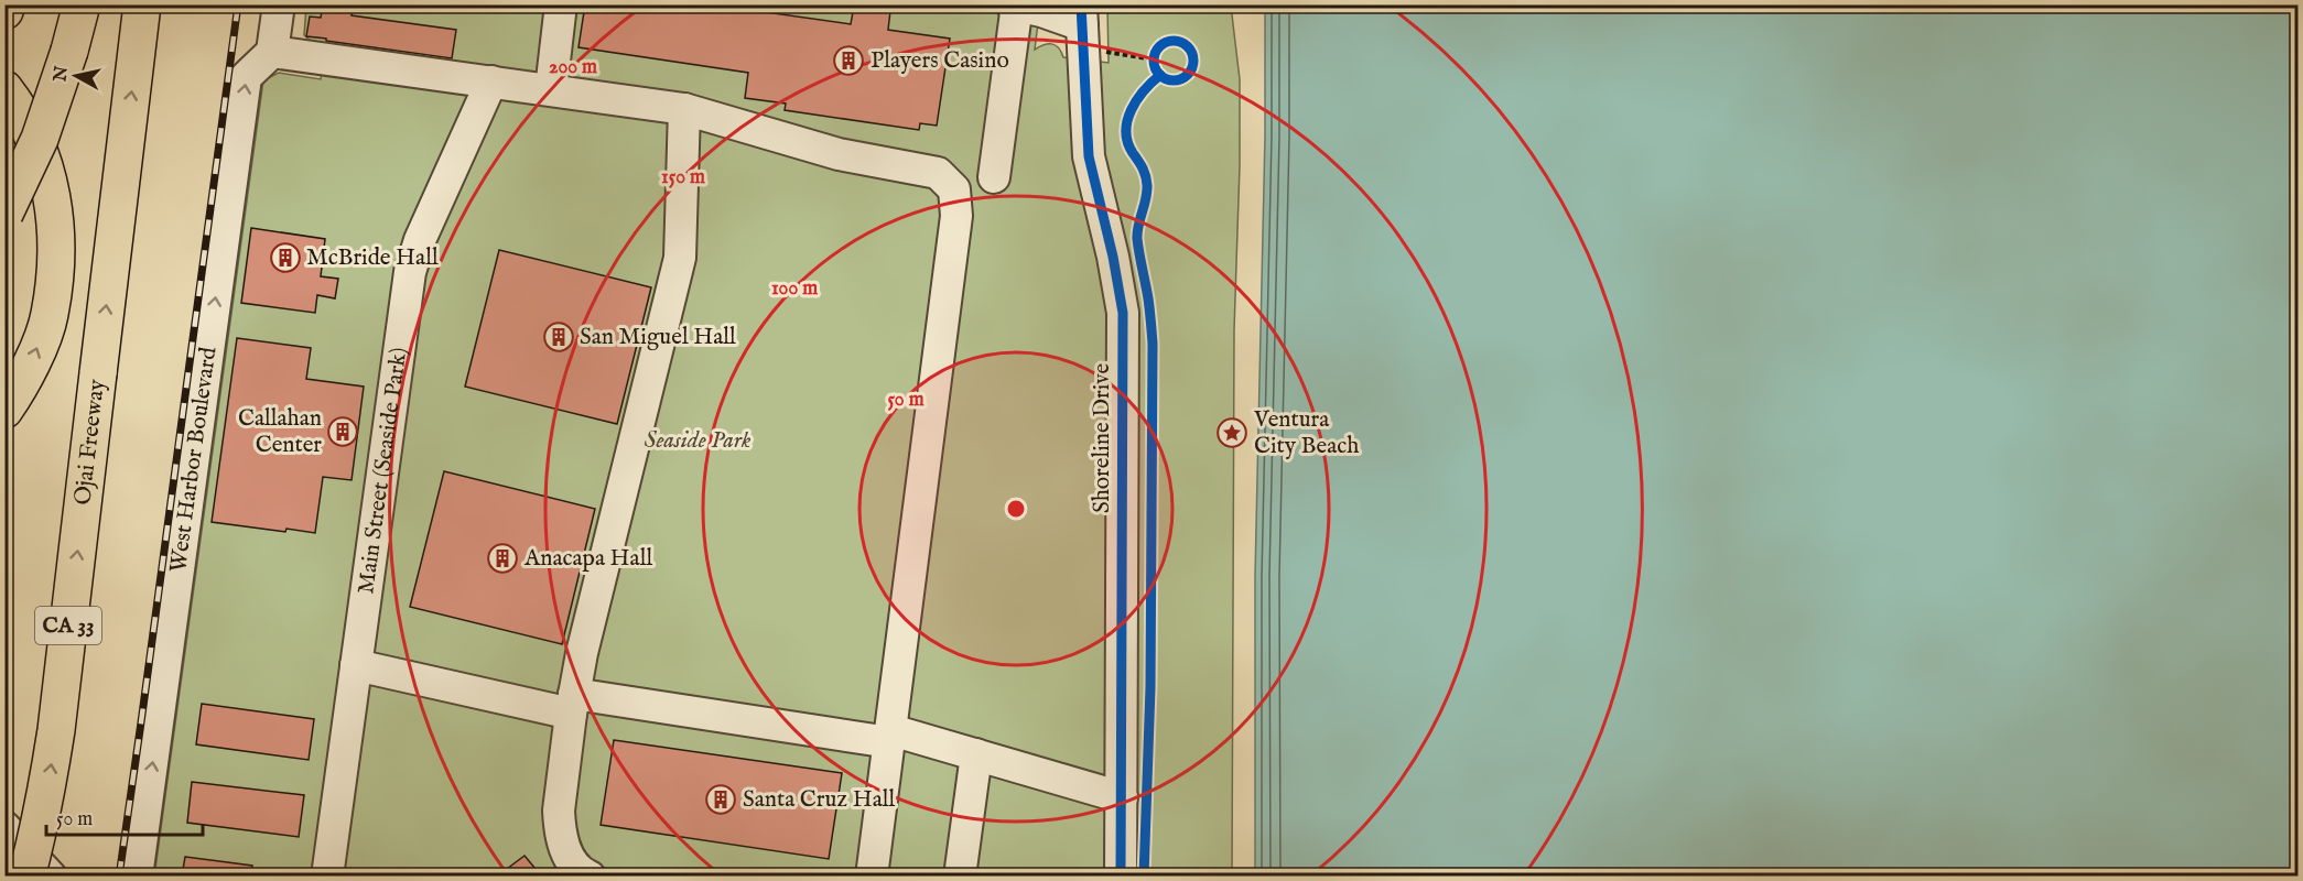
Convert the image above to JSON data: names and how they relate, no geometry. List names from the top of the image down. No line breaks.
{"streets":{"highway":["Ojai Freeway","CA 33"],"street":["Shoreline Drive","West Harbor Boulevard","Main Street (Seaside Park)"]},"one_way":["West Harbor Boulevard"],"parks":["Seaside Park"],"places":{"building":["Players Casino","McBride Hall","San Miguel Hall","Callahan Center","Anacapa Hall","Santa Cruz Hall"],"place":["Ventura City Beach"]},"scale_bar":"50 m","north":"left","rings":["200 m","150 m","100 m","50 m"]}
